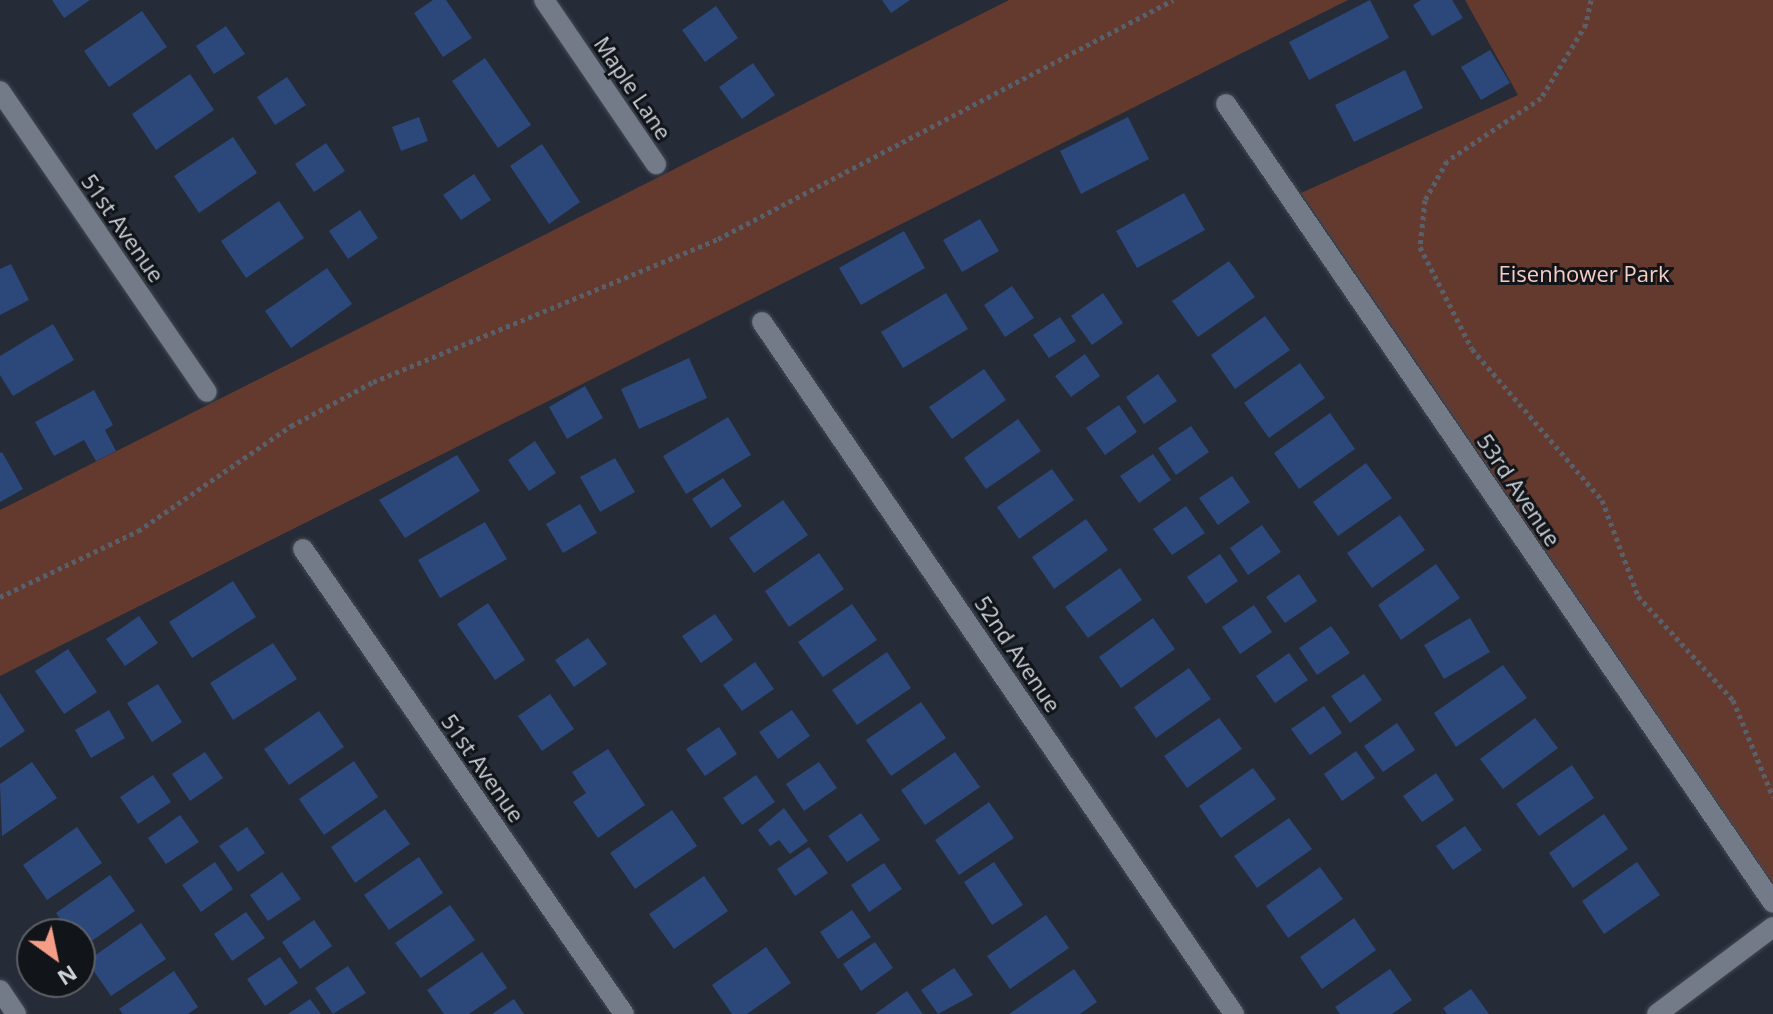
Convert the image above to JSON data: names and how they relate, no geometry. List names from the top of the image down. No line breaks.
{"streets":{"street":["Maple Lane","51st Avenue","53rd Avenue","52nd Avenue"]},"parks":["Eisenhower Park"],"north":"bottom right"}
